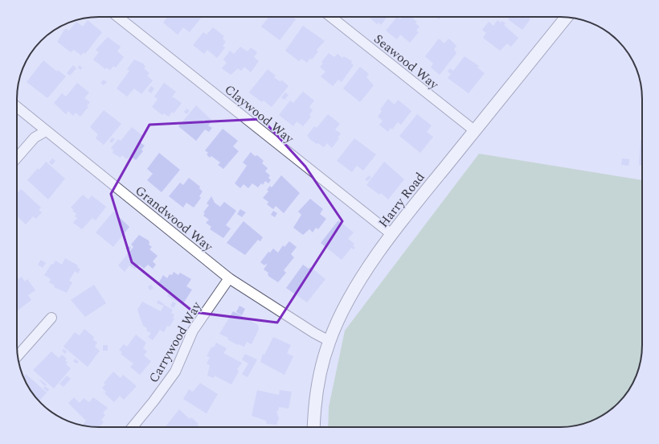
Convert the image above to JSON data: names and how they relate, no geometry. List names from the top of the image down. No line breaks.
{"streets":{"street":["Seawood Way","Claywood Way","Harry Road","Grandwood Way","Carrywood Way"]},"crossings":[["Seawood Way","Harry Road"],["Claywood Way","Harry Road"],["Harry Road","Grandwood Way"],["Grandwood Way","Carrywood Way"]]}
